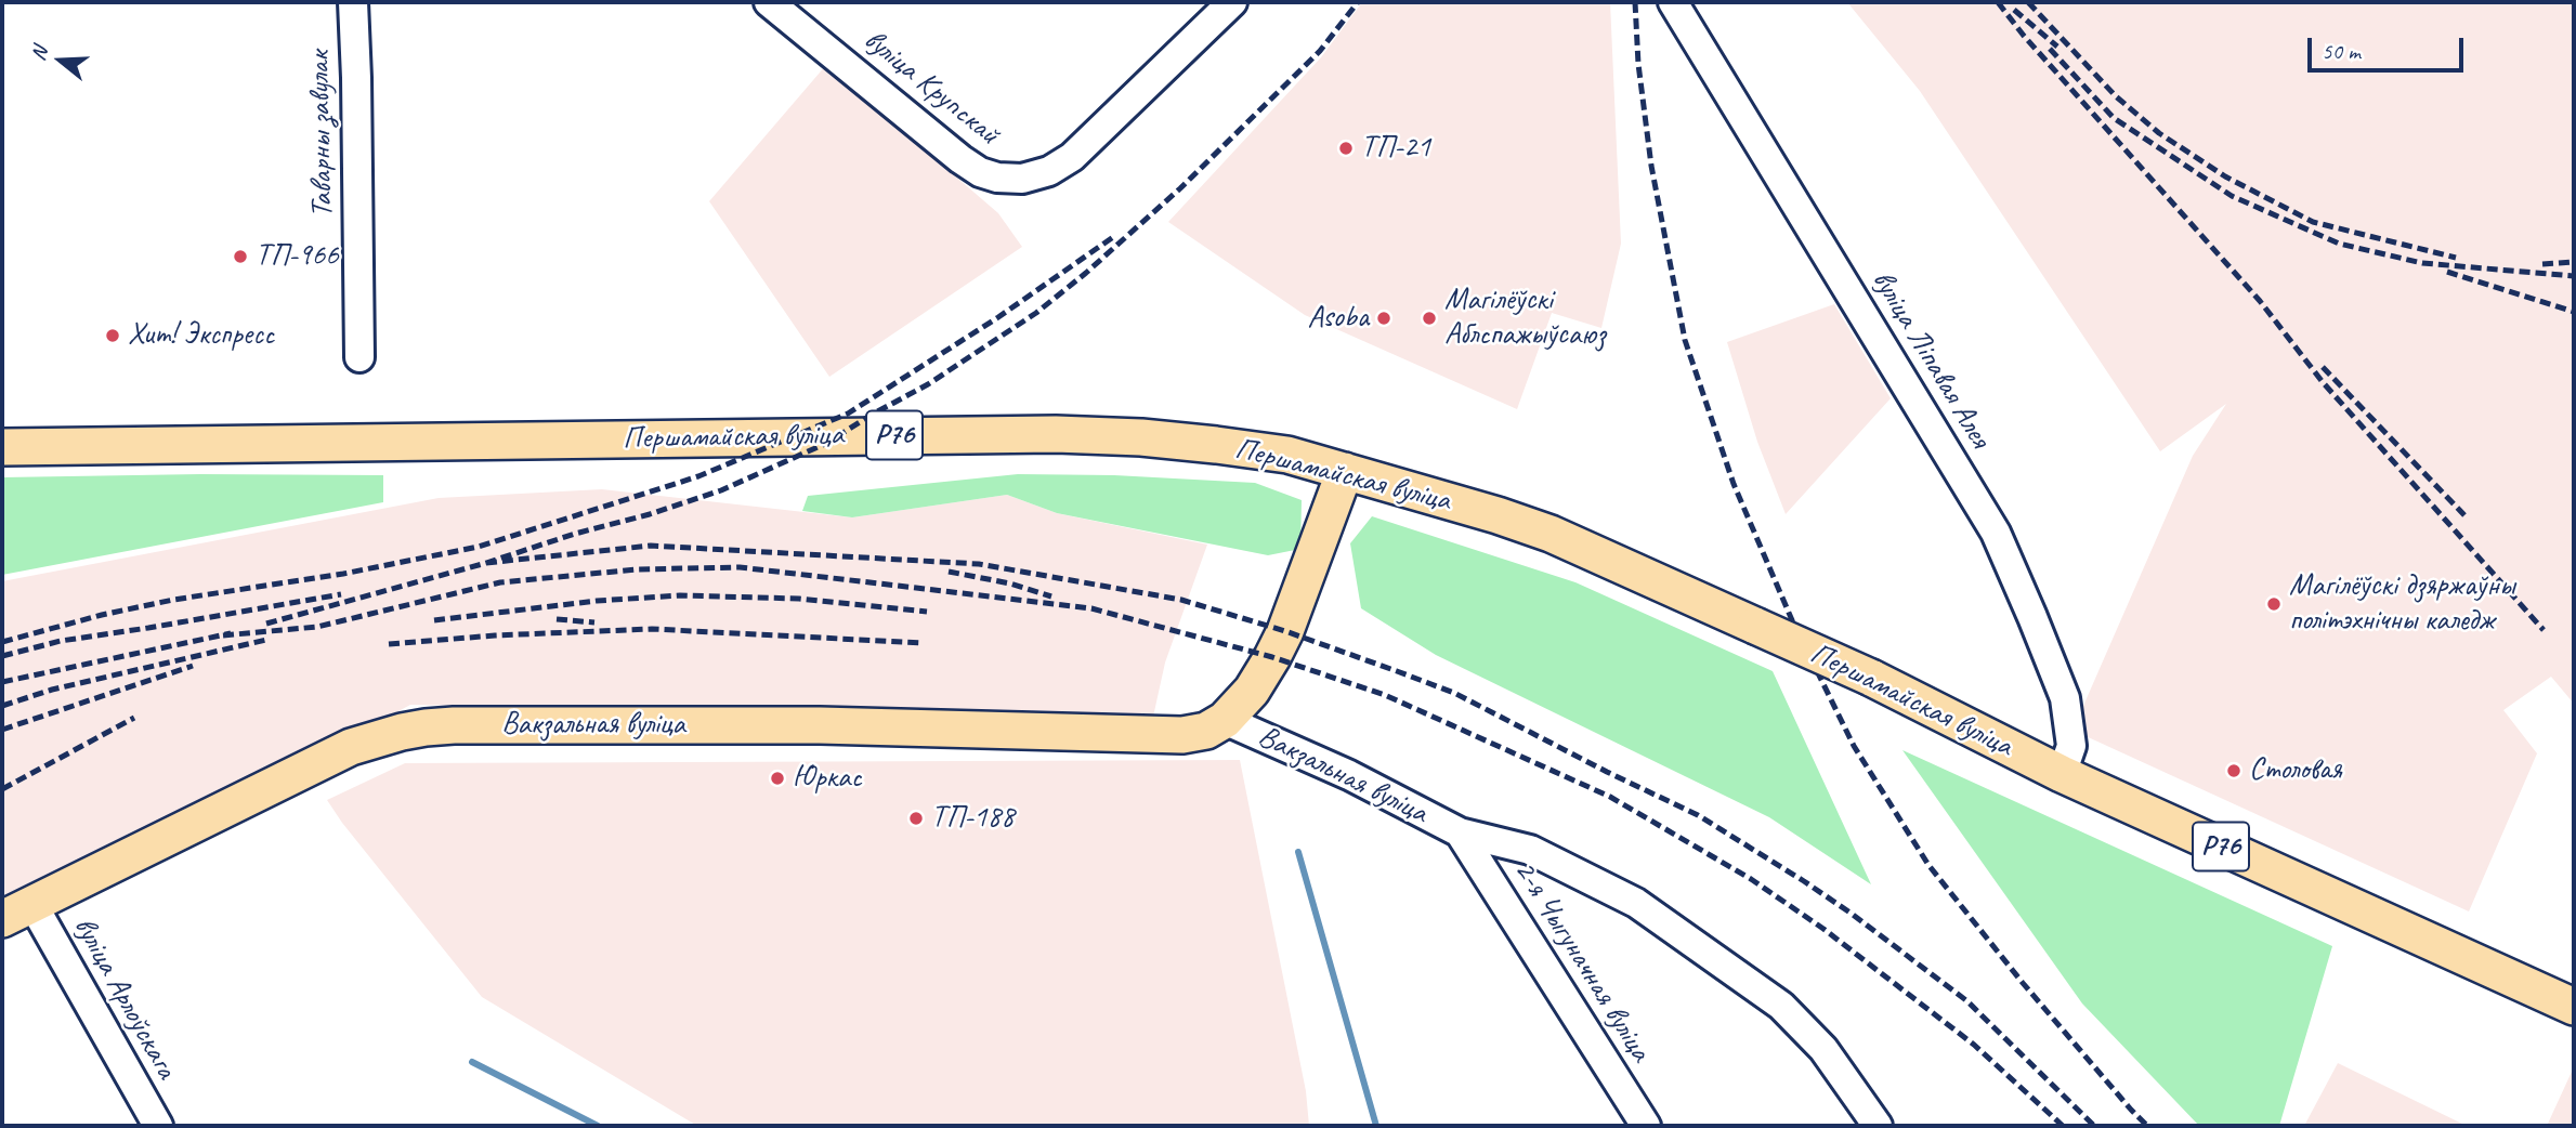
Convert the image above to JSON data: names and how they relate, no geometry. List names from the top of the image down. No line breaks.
{"streets":{"main road":["Р76","Першамайская вуліца","Вакзальная вуліца"],"street":["вуліца Крупскай","Таварны завулак","вуліца Ліпавая Алея","2-я Чыгуначная вуліца","вуліца Арлоўскага"]},"crossings":[["вуліца Ліпавая Алея","Першамайская вуліца"],["Першамайская вуліца","Вакзальная вуліца"],["Вакзальная вуліца","2-я Чыгуначная вуліца"],["Вакзальная вуліца","вуліца Арлоўскага"]],"places":["ТП-21","ТП-966","Asoba","Магілёўскі Аблспажыўсаюз","Хит! Экспресс","Магілёўскі дзяржаўны політэхнічны каледж","Столовая","Юркас","ТП-188"],"scale_bar":"50 m","north":"left"}
